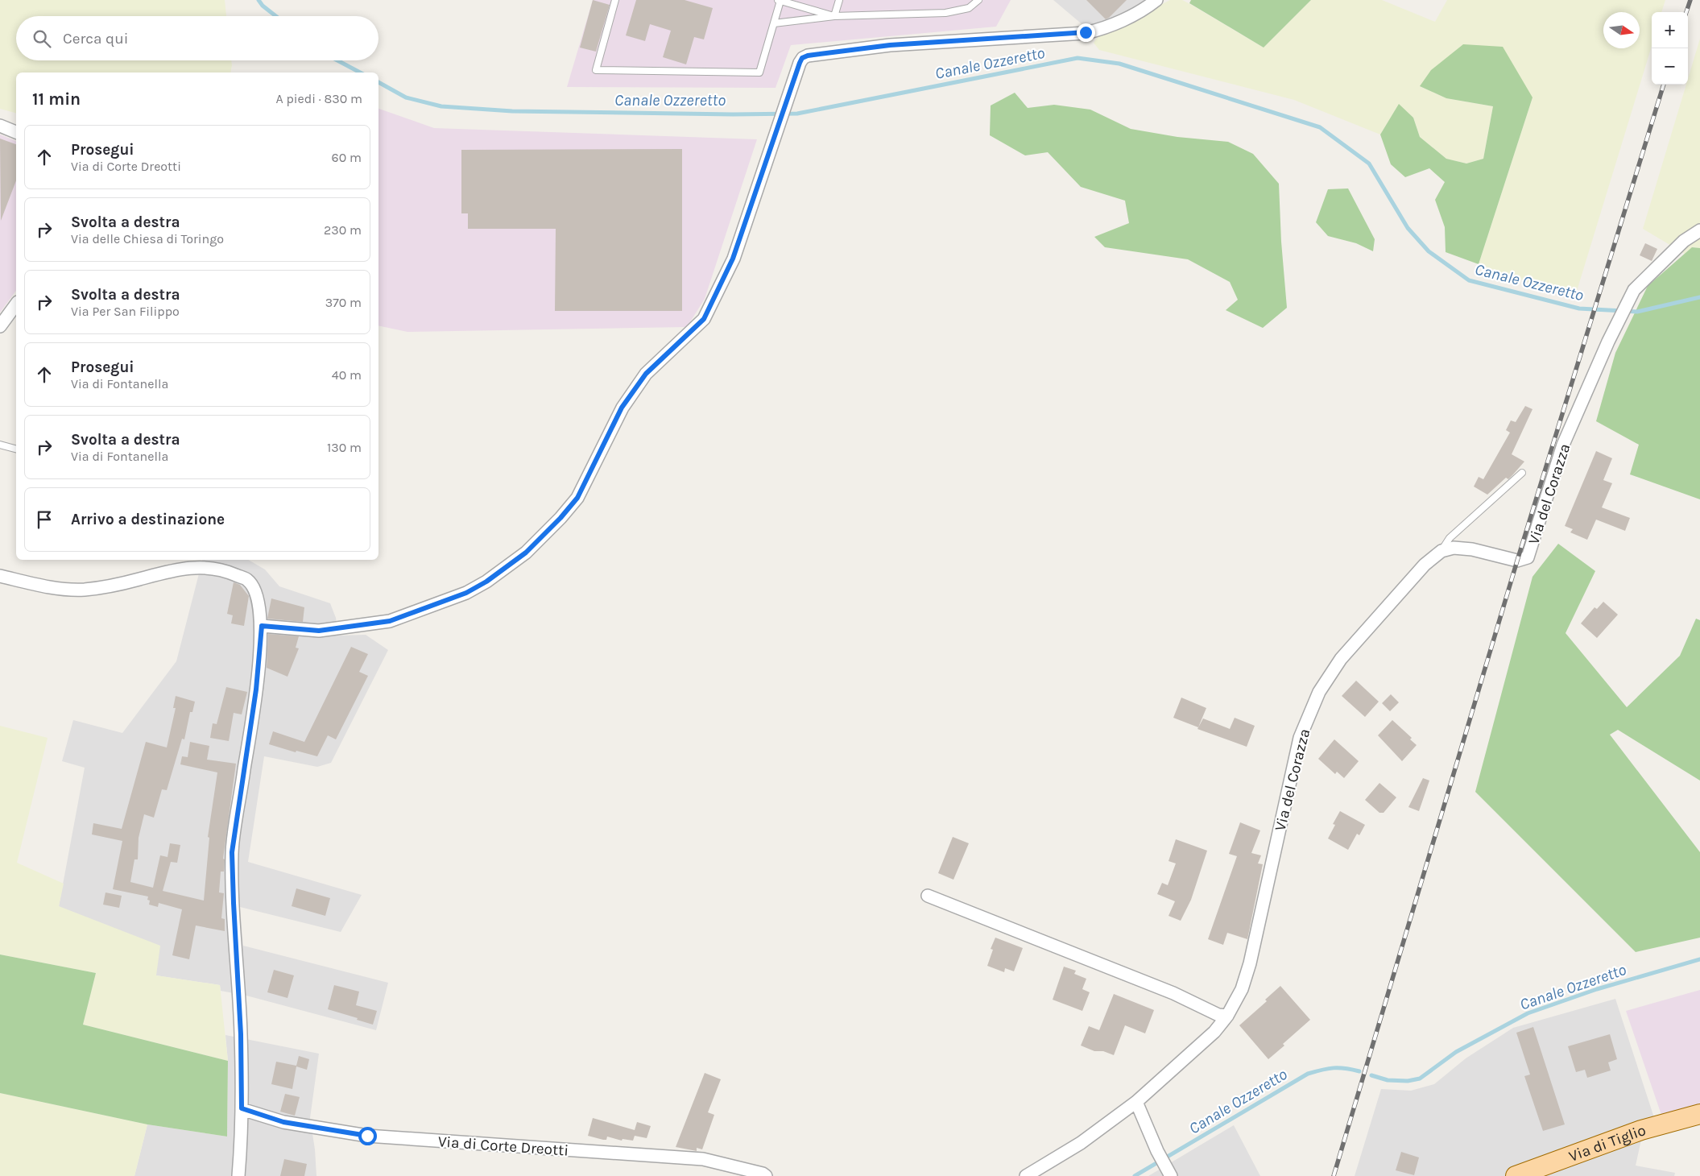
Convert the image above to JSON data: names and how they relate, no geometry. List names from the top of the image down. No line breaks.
{"streets":{"main road":["Via di Tiglio"],"street":["Via del Corazza","Via di Corte Dreotti"]},"water":["Canale Ozzeretto"],"north":"right","page":{"map_buttons":["+","−"],"search":"Cerca qui","heading":["11 min","A piedi · 830 m"],"list":[["Prosegui","Via di Corte Dreotti","60 m"],["Svolta a destra","Via delle Chiesa di Toringo","230 m"],["Svolta a destra","Via Per San Filippo","370 m"],["Prosegui","Via di Fontanella","40 m"],["Svolta a destra","Via di Fontanella","130 m"],"Arrivo a destinazione"]}}
